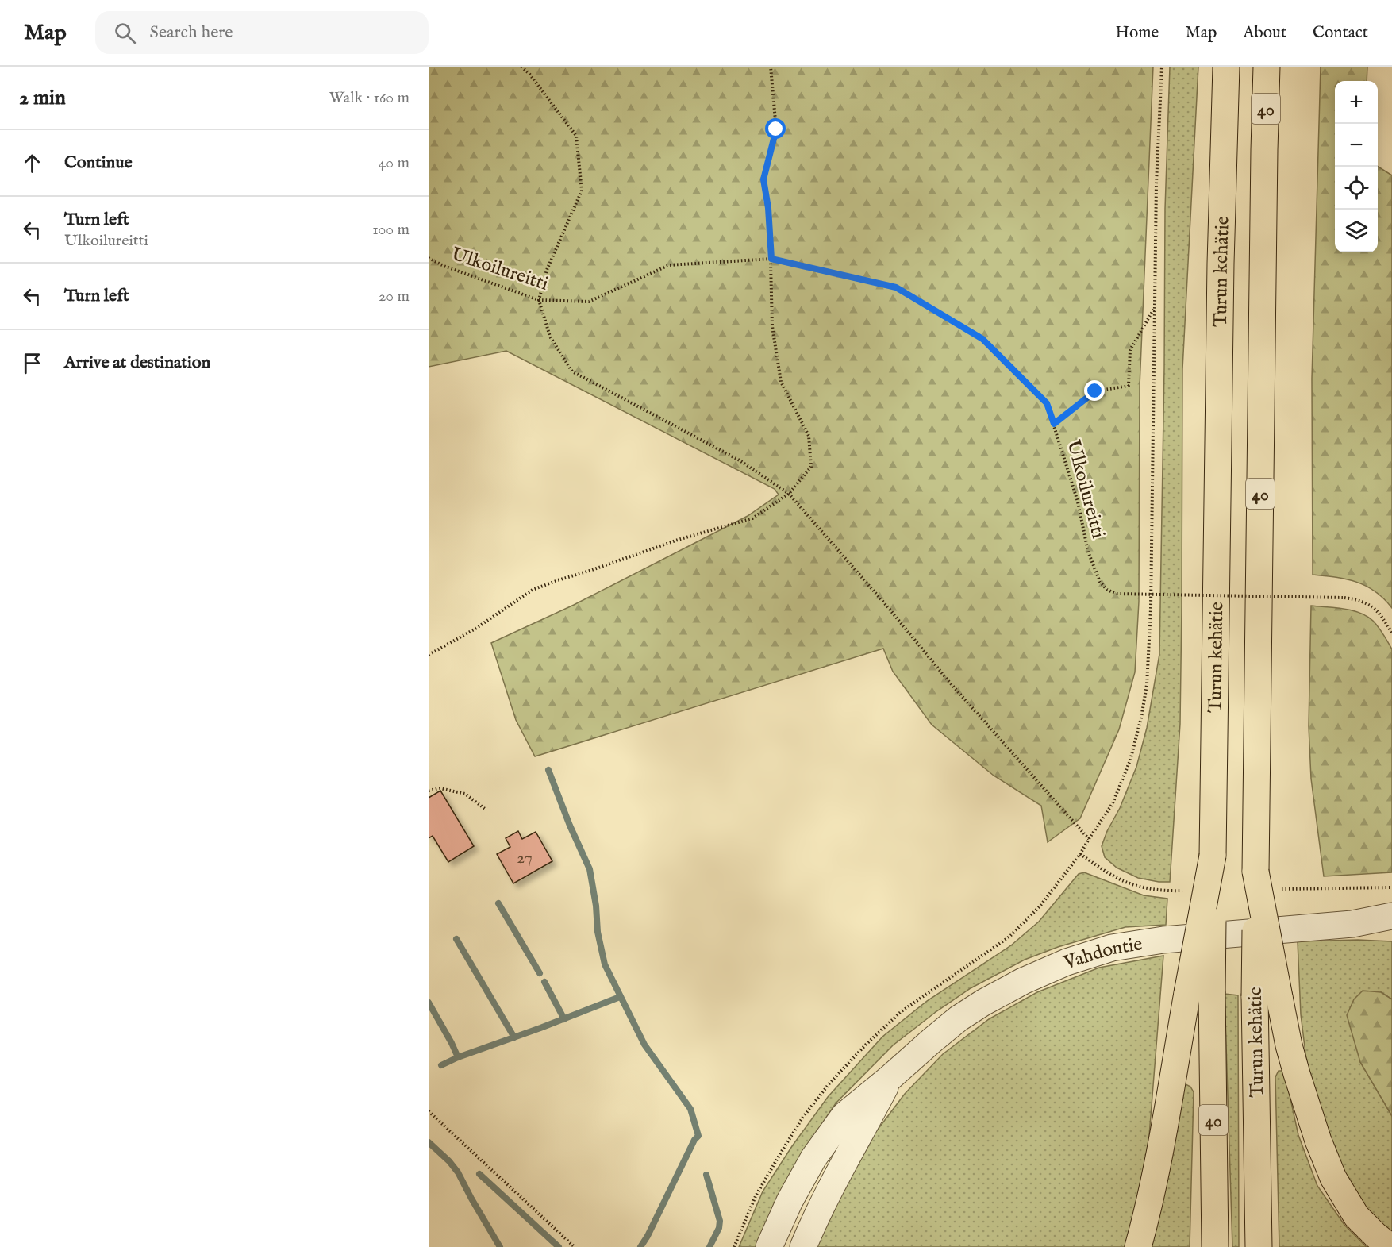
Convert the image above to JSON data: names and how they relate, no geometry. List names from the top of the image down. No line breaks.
{"streets":{"highway":["40","Turun kehätie"],"street":["Vahdontie"],"path":["Ulkoilureitti"]},"crossings":[["40","Turun kehätie"]],"house_numbers":["27"],"page":{"header":"Map","search":"Search here","nav":["Home","Map","About","Contact"],"heading":["2 min","Walk · 160 m"],"map_buttons":["+","−"],"list":[["Continue","40 m"],["Turn left","Ulkoilureitti","100 m"],["Turn left","20 m"],"Arrive at destination"]}}
